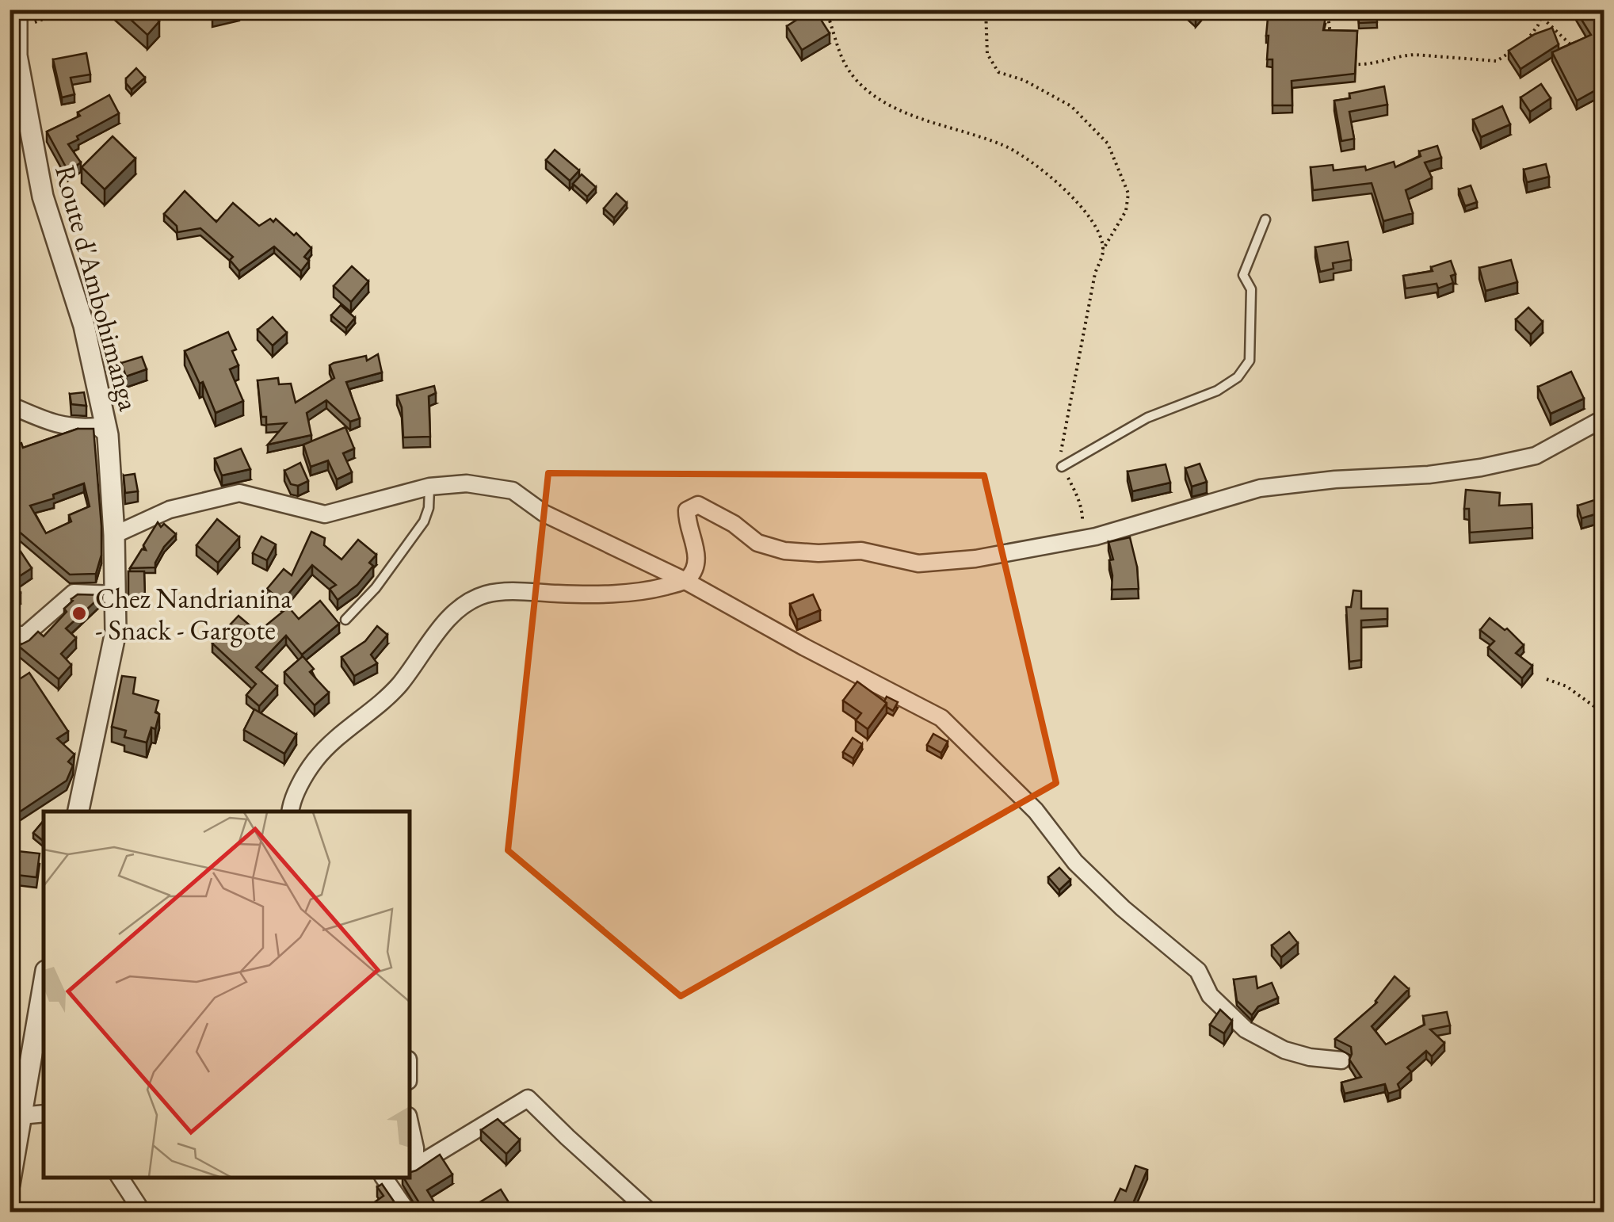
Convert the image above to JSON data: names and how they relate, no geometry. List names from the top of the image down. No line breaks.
{"streets":{"street":["Route d'Ambohimanga"]},"places":["Chez Nandrianina - Snack - Gargote"]}
